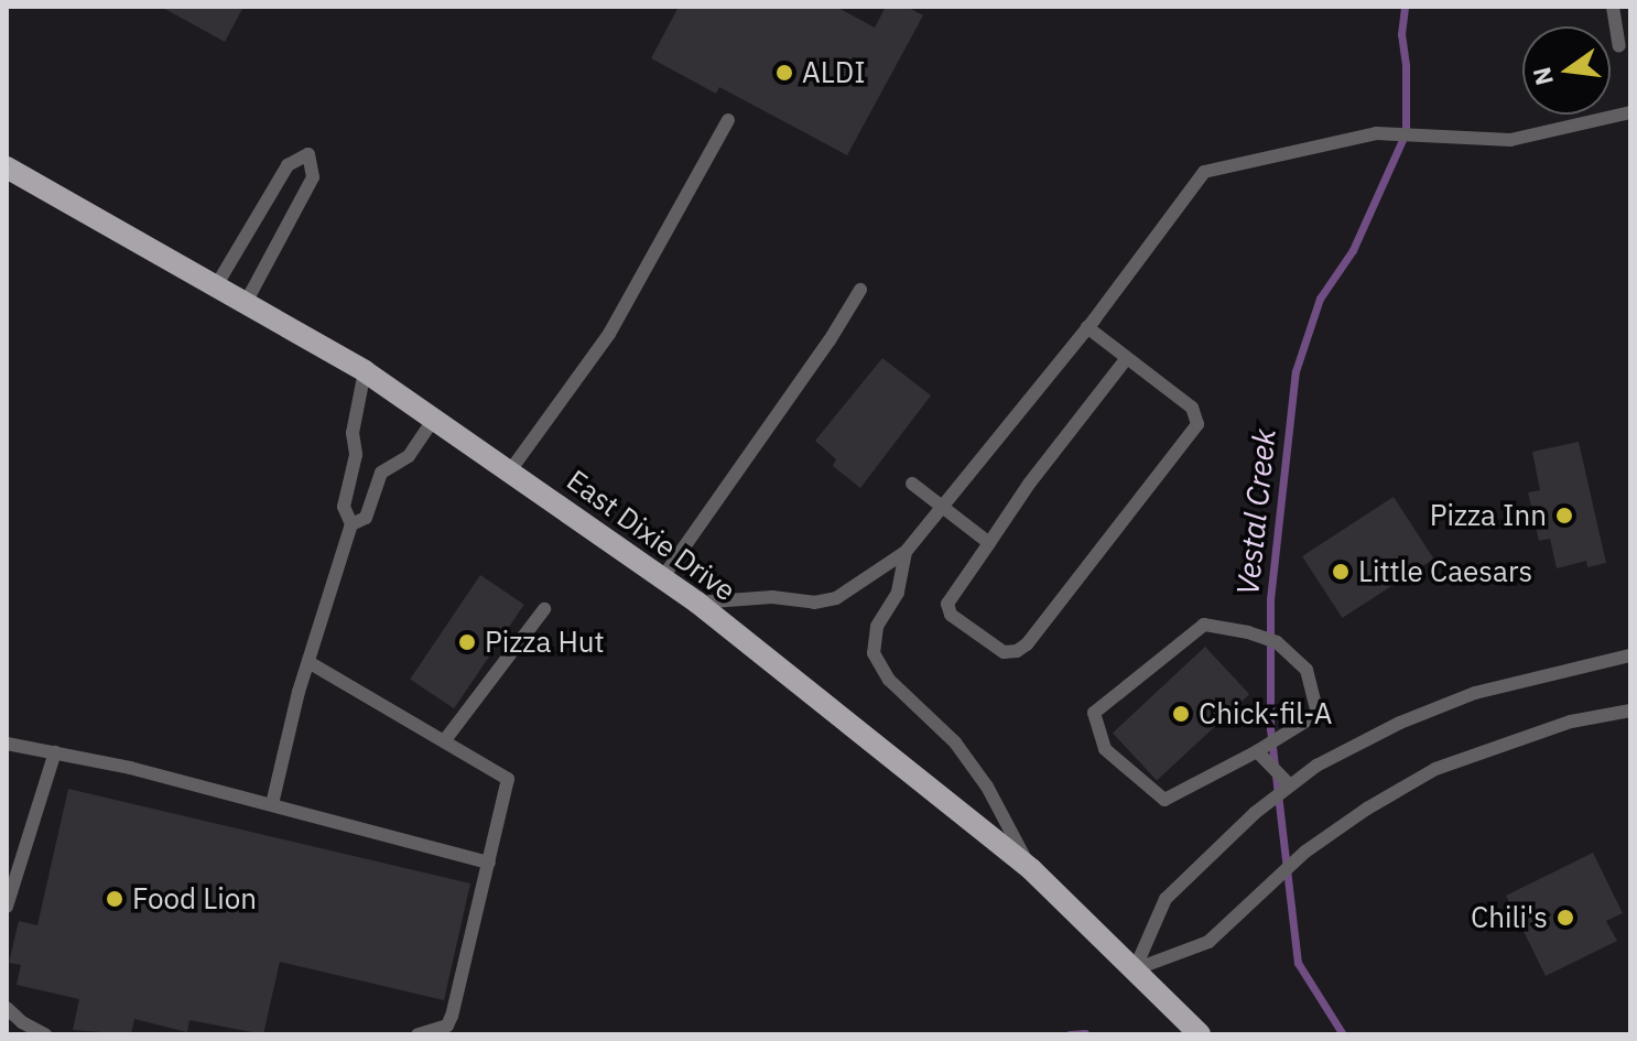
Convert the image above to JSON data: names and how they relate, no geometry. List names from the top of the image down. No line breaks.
{"streets":{"main road":["East Dixie Drive"]},"water":["Vestal Creek"],"places":["ALDI","Pizza Inn","Little Caesars","Pizza Hut","Chick-fil-A","Food Lion","Chili's"],"north":"left"}
